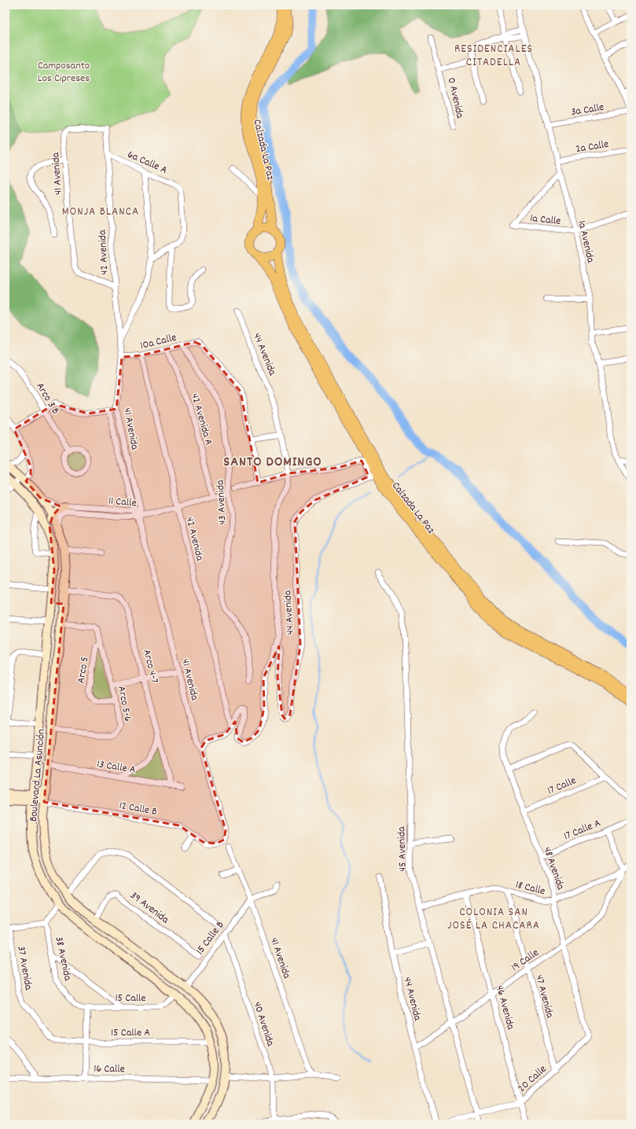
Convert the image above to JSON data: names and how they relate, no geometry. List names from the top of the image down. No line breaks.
{"streets":{"main road":["Calzada La Paz","Boulevard La Asunción"],"street":["0 Avenida","3a Calle","2a Calle","6a Calle A","41 Avenida","1a Calle","1a Avenida","42 Avenida","10a Calle","44 Avenida","Arco 3 B","42 Avenida A","11 Calle","43 Avenida","Arco 4-7","Arco 5","Arco 5-6","13 Calle A","17 Calle","12 Calle B","17 Calle A","45 Avenida","48 Avenida","18 Calle","39 Avenida","15 Calle B","38 Avenida","19 Calle","37 Avenida","47 Avenida","15 Calle","46 Avenida","40 Avenida","15 Calle A","16 Calle","20 Calle"]},"crossings":[["3a Calle","1a Avenida"],["2a Calle","1a Avenida"],["Calzada La Paz","44 Avenida"],["6a Calle A","42 Avenida"],["41 Avenida","42 Avenida"],["41 Avenida","10a Calle"],["41 Avenida","11 Calle"],["41 Avenida","12 Calle B"],["41 Avenida","15 Calle B"],["1a Calle","1a Avenida"],["42 Avenida","10a Calle"],["42 Avenida","44 Avenida"],["42 Avenida","11 Calle"],["10a Calle","42 Avenida A"],["10a Calle","43 Avenida"],["44 Avenida","19 Calle"],["11 Calle","Boulevard La Asunción"],["Arco 4-7","13 Calle A"],["Arco 4-7","Boulevard La Asunción"],["Arco 5","Arco 5-6"],["Arco 5-6","Boulevard La Asunción"],["13 Calle A","Boulevard La Asunción"],["Boulevard La Asunción","12 Calle B"],["Boulevard La Asunción","39 Avenida"],["Boulevard La Asunción","15 Calle B"],["Boulevard La Asunción","15 Calle"],["Boulevard La Asunción","15 Calle A"],["Boulevard La Asunción","16 Calle"],["17 Calle","48 Avenida"],["17 Calle A","48 Avenida"],["45 Avenida","18 Calle"],["45 Avenida","19 Calle"],["45 Avenida","20 Calle"],["48 Avenida","18 Calle"],["48 Avenida","19 Calle"],["48 Avenida","20 Calle"],["18 Calle","19 Calle"],["18 Calle","47 Avenida"],["18 Calle","46 Avenida"],["15 Calle B","40 Avenida"],["38 Avenida","15 Calle"],["19 Calle","47 Avenida"],["19 Calle","46 Avenida"],["37 Avenida","15 Calle A"],["47 Avenida","20 Calle"],["46 Avenida","20 Calle"]],"districts":["RESIDENCIALES CITADELLA","MONJA BLANCA","SANTO DOMINGO","COLONIA SAN JOSÉ LA CHACARA"],"parks":["Camposanto Los Cipreses"]}
